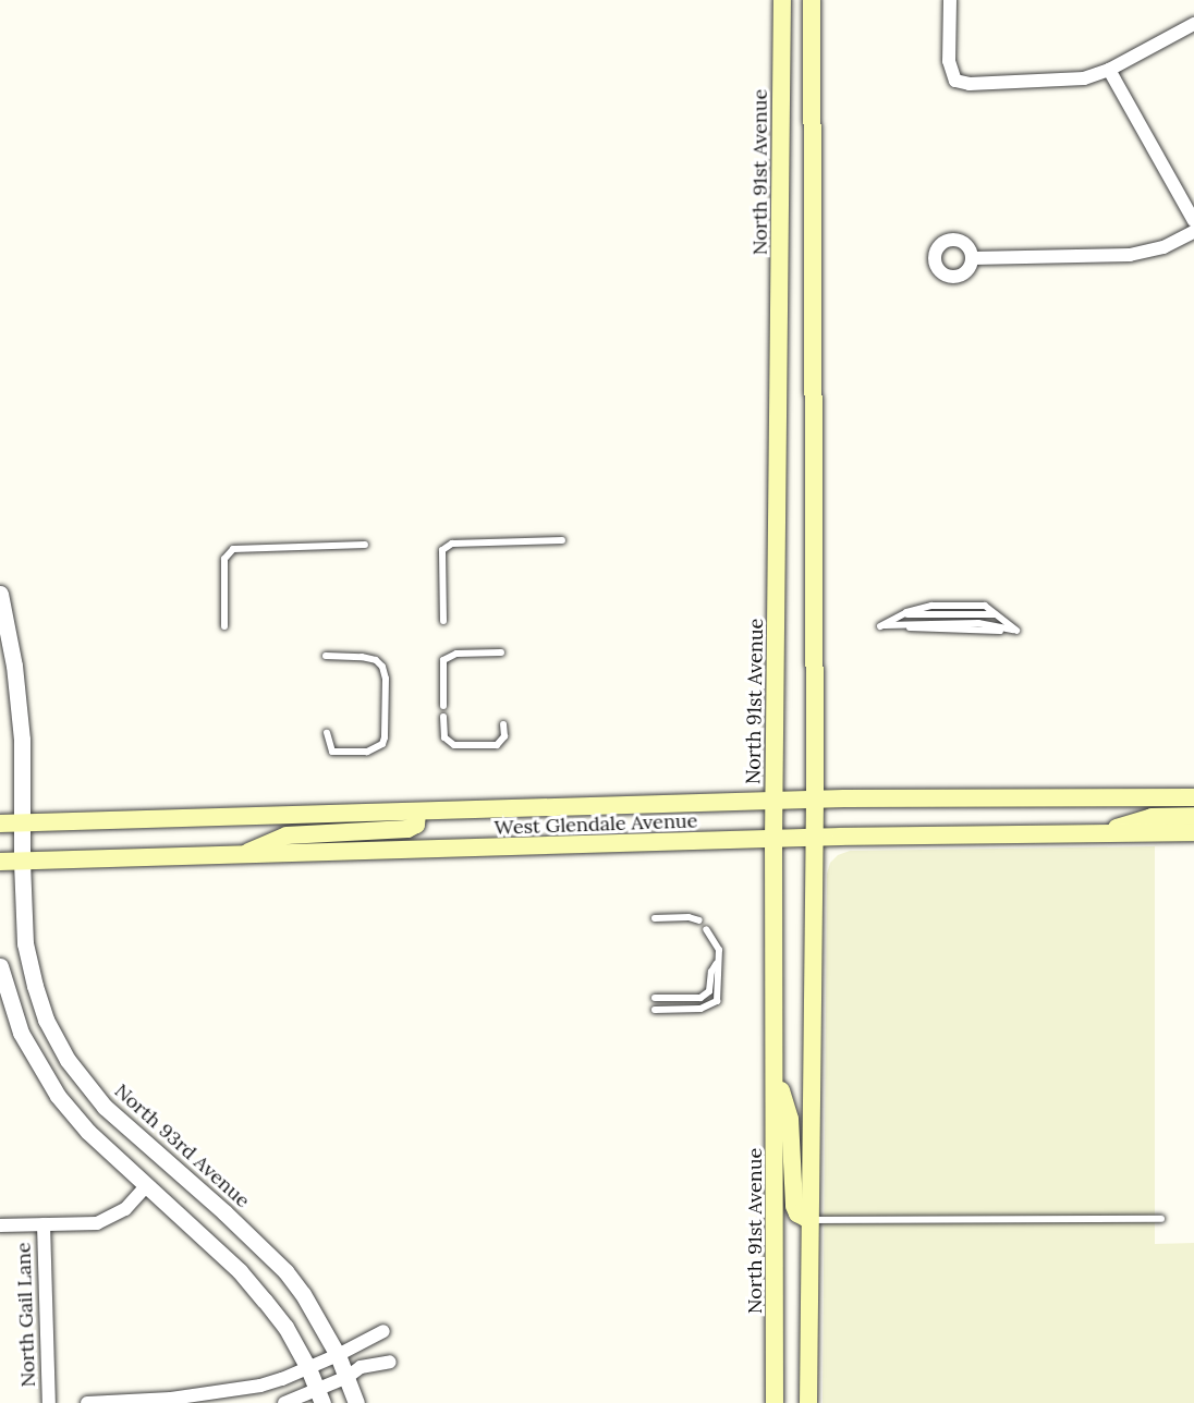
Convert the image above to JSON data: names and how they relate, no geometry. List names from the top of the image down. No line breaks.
{"streets":{"main road":["North 91st Avenue","West Glendale Avenue"],"street":["North 93rd Avenue","North Gail Lane"]},"crossings":[["North 91st Avenue","West Glendale Avenue"],["West Glendale Avenue","North 93rd Avenue"]]}
